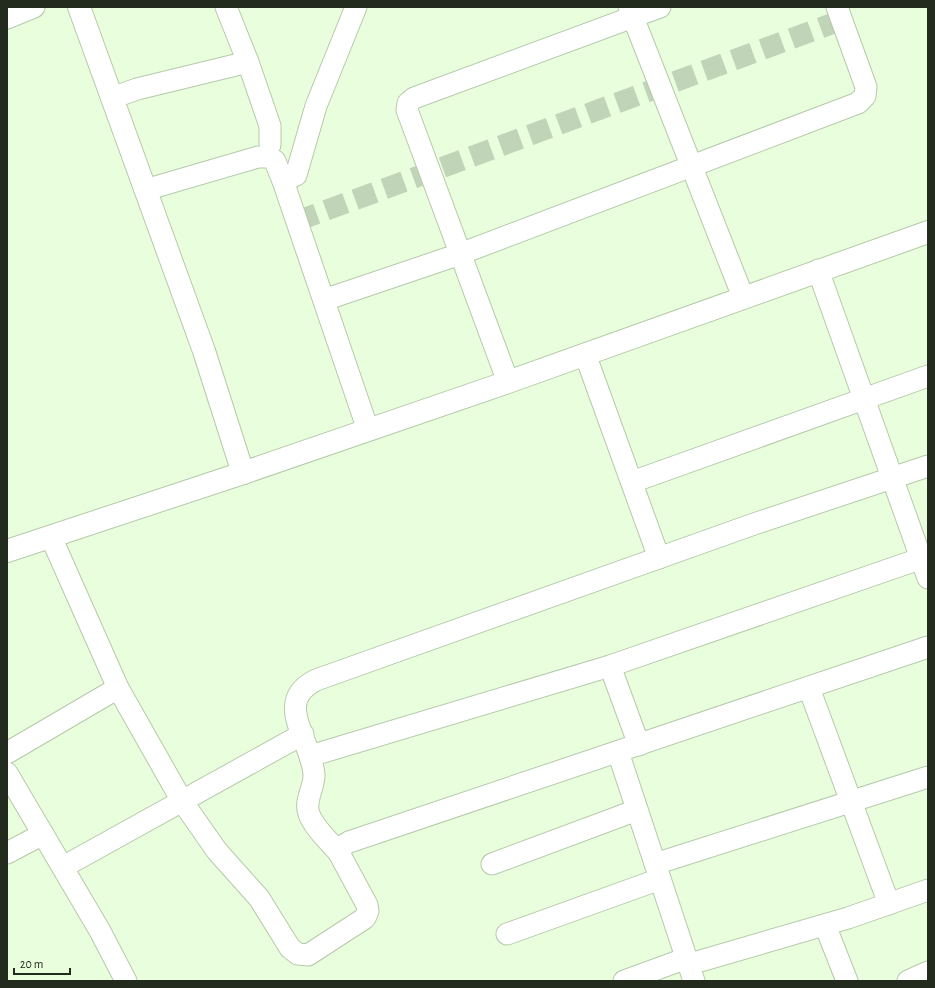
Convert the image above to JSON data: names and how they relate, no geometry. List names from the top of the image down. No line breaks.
{"scale_bar":"20 m"}
